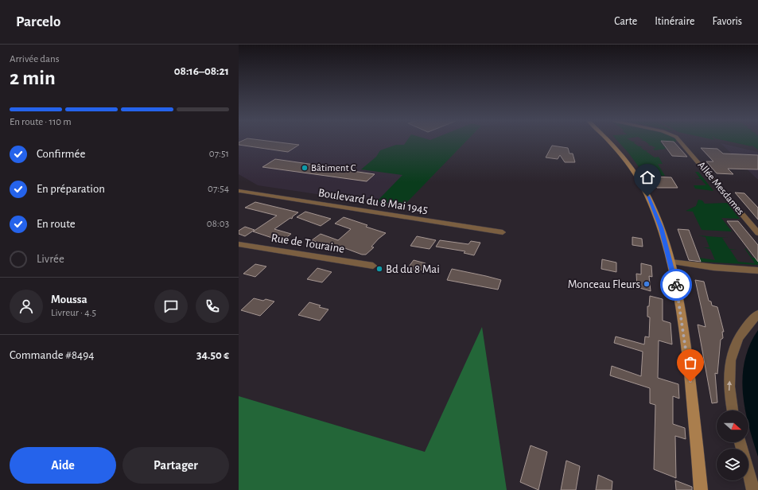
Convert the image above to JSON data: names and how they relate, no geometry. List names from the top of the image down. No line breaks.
{"streets":{"street":["Allée Mesdames","Boulevard du 8 Mai 1945","Rue de Touraine"]},"places":["Bâtiment C","Bd du 8 Mai","Monceau Fleurs"],"north":"right","page":{"header":"Parcelo","nav":["Carte","Itinéraire","Favoris"],"heading":["2 min","Arrivée dans","08:16–08:21"],"panel":["Moussa","Livreur · 4.5","Commande #8494","34.50 €"],"bar":"En route · 110 m","list":[["Confirmée","07:51"],["En préparation","07:54"],["En route","08:03"],"Livrée"],"buttons":["Aide","Partager"]}}
